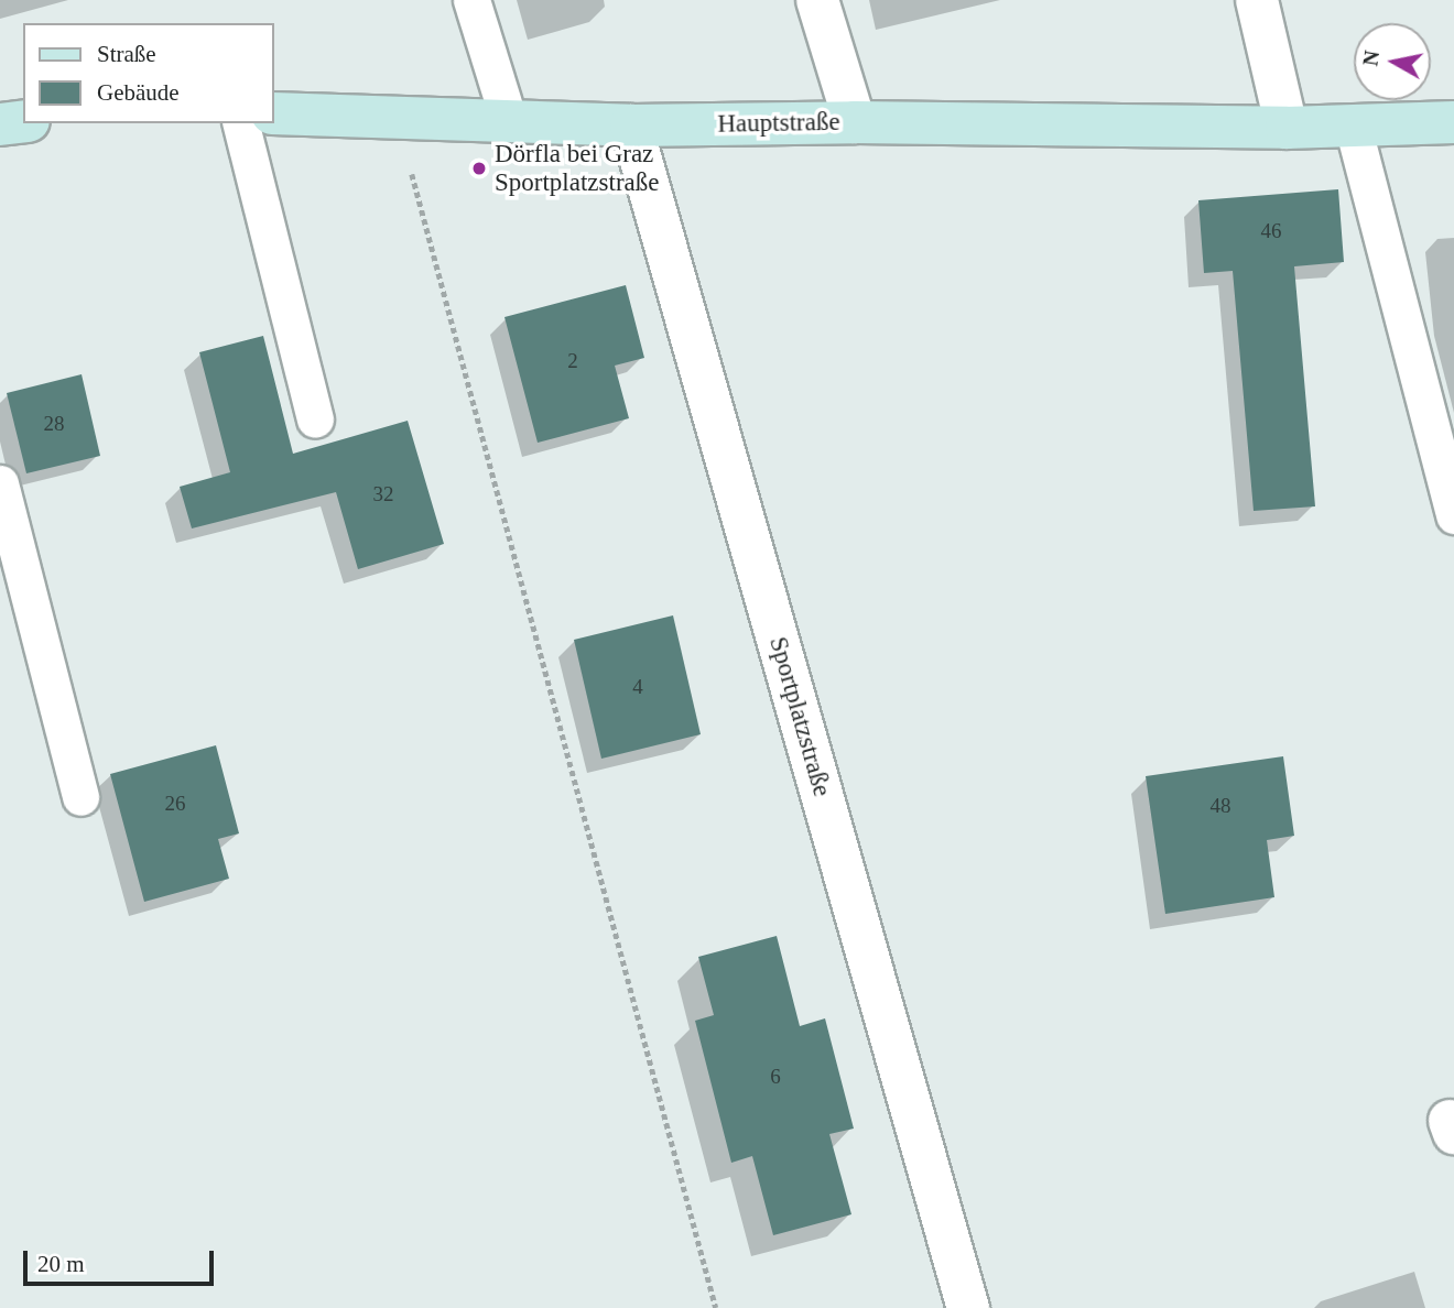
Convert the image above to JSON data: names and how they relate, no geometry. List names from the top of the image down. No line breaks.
{"streets":{"main road":["Hauptstraße"],"street":["Sportplatzstraße"]},"crossings":[["Hauptstraße","Sportplatzstraße"]],"places":["Dörfla bei Graz Sportplatzstraße"],"house_numbers":["46","2","28","32","4","26","48","6"],"legend":["Straße","Gebäude"],"scale_bar":"20 m","north":"left"}
